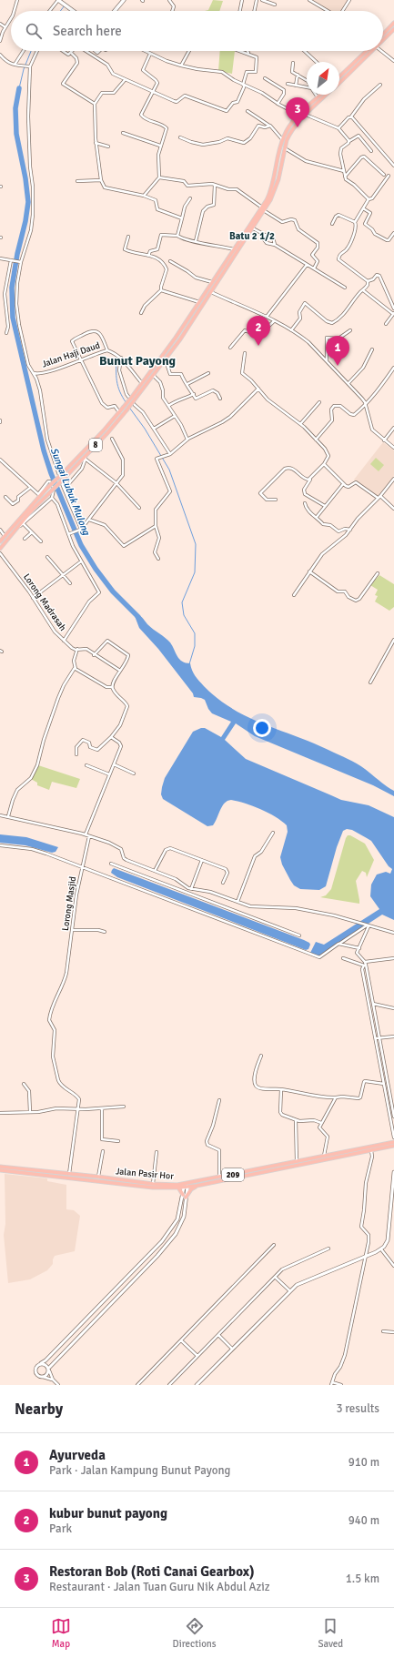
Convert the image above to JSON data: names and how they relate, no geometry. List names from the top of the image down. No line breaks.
{"streets":{"main road":["8","Jalan Pasir Hor","209"],"street":["Jalan Haji Daud","Lorong Madrasah","Lorong Masjid"]},"crossings":[["Jalan Haji Daud","8"]],"districts":["Batu 2 1/2","Bunut Payong"],"water":["Sungai Lubuk Mulong"],"north":"top right","page":{"search":"Search here","pins":["3","2","1"],"heading":["Nearby","3 results"],"list":[{"mark":"1","name":"Ayurveda","note":"Park · Jalan Kampung Bunut Payong","value":"910 m"},{"mark":"2","name":"kubur bunut payong","note":"Park","value":"940 m"},{"mark":"3","name":"Restoran Bob (Roti Canai Gearbox)","note":"Restaurant · Jalan Tuan Guru Nik Abdul Aziz","value":"1.5 km"}],"nav":["Map","Directions","Saved"]}}
